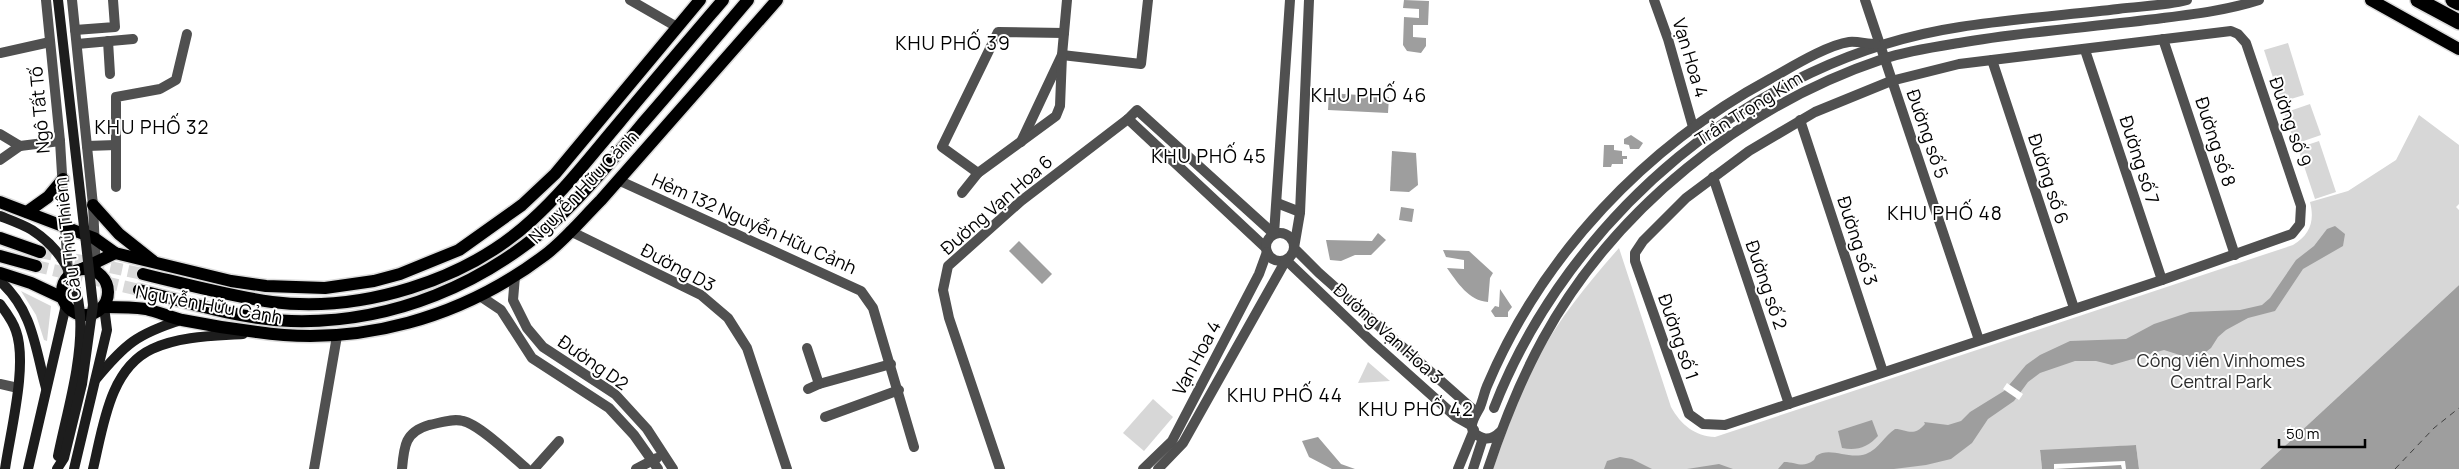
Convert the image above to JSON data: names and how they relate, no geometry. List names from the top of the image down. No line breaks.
{"streets":{"main road":["Nguyễn Hữu Cảnh","Cầu Thủ Thiêm"],"street":["Vạn Hoa 4","Trần Trọng Kim","Ngô Tất Tố","Đường số 9","Đường số 5","Đường số 8","Đường số 7","Đường số 6","Đường Vạn Hoa 6","Hẻm 132 Nguyễn Hữu Cảnh","Đường số 3","Đường D3","Đường số 2","Đường Vạn Hoa 3","Đường số 1","Đường D2"]},"crossings":[["Vạn Hoa 4","Trần Trọng Kim"],["Vạn Hoa 4","Đường Vạn Hoa 6"],["Vạn Hoa 4","Đường Vạn Hoa 3"],["Trần Trọng Kim","Đường số 5"],["Trần Trọng Kim","Đường Vạn Hoa 3"],["Ngô Tất Tố","Nguyễn Hữu Cảnh"],["Ngô Tất Tố","Cầu Thủ Thiêm"],["Đường số 9","Đường số 8"],["Nguyễn Hữu Cảnh","Hẻm 132 Nguyễn Hữu Cảnh"],["Nguyễn Hữu Cảnh","Cầu Thủ Thiêm"],["Nguyễn Hữu Cảnh","Đường D3"],["Nguyễn Hữu Cảnh","Đường D2"],["Đường Vạn Hoa 6","Đường Vạn Hoa 3"],["Đường số 2","Đường số 1"]],"districts":["KHU PHỐ 39","KHU PHỐ 46","KHU PHỐ 32","KHU PHỐ 45","KHU PHỐ 48","KHU PHỐ 44","KHU PHỐ 42"],"parks":["Công viên Vinhomes Central Park"],"scale_bar":"50 m"}
